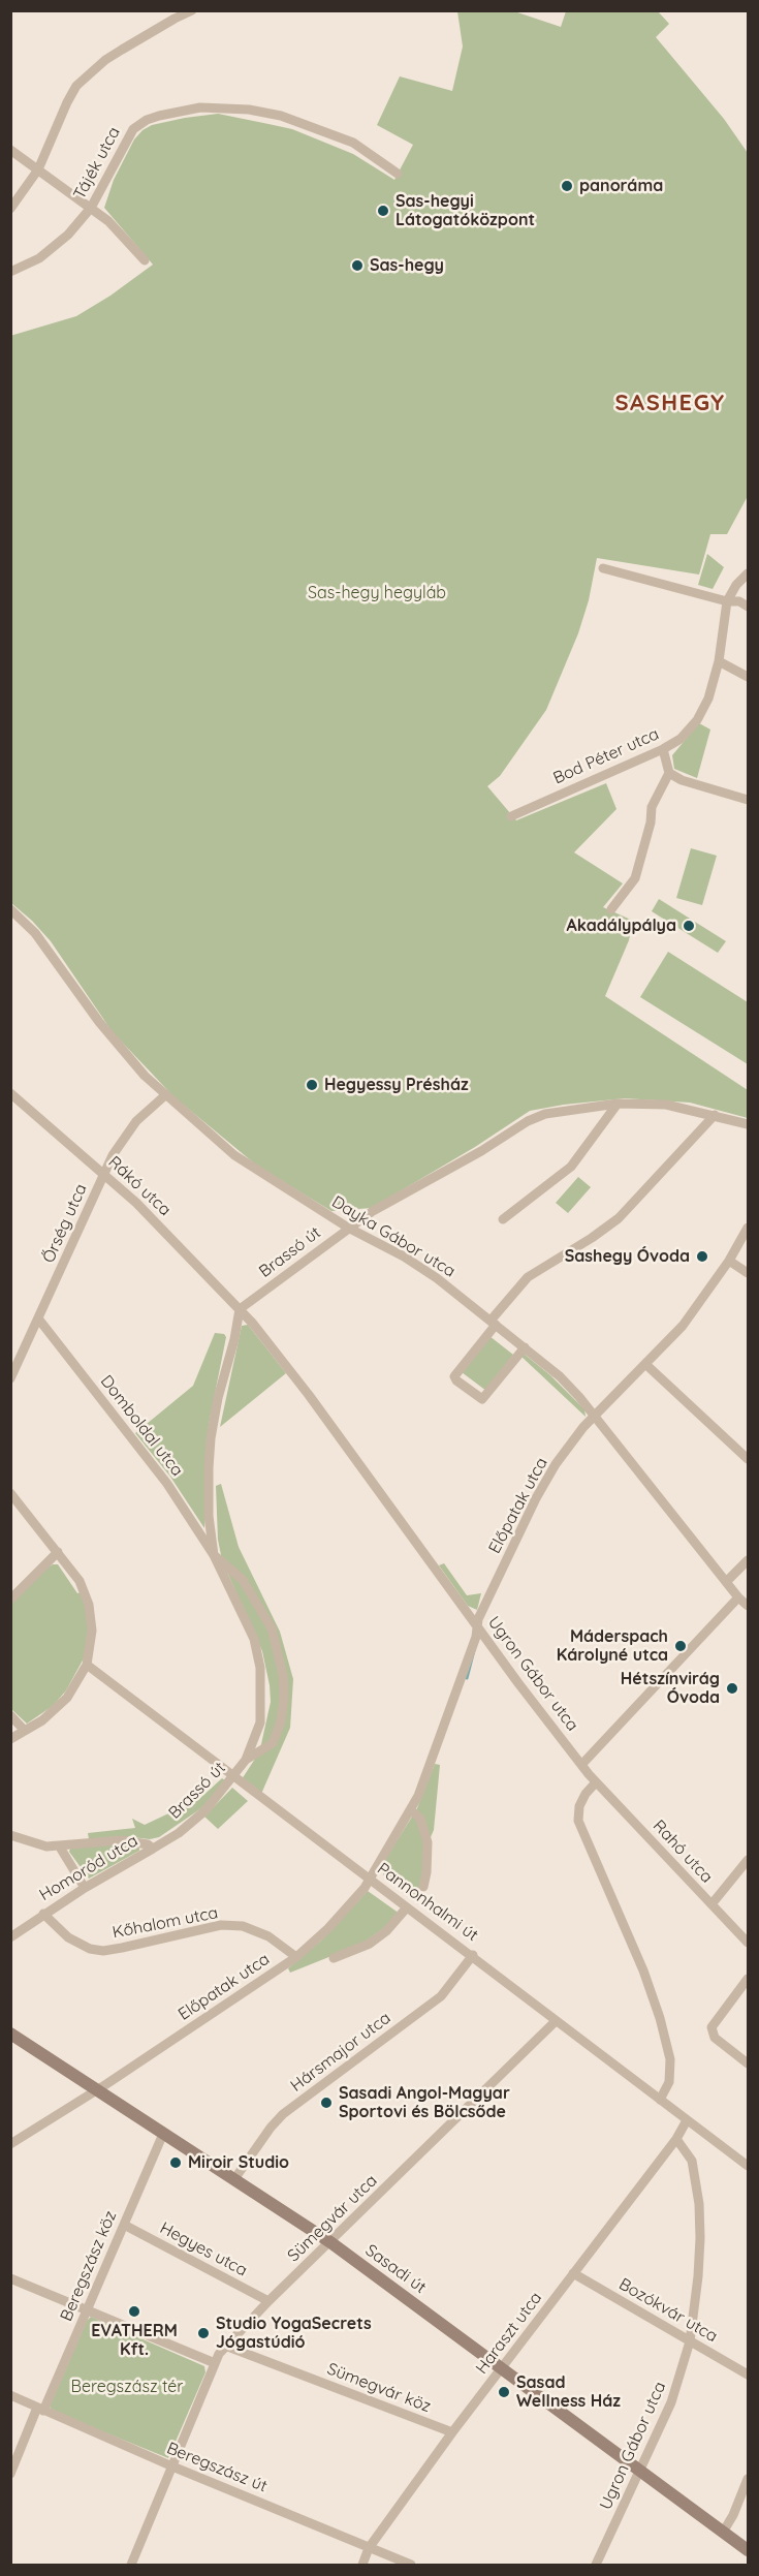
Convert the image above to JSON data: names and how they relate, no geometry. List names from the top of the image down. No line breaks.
{"streets":{"street":["Tájék utca","Bod Péter utca","Rákó utca","Őrség utca","Dayka Gábor utca","Brassó út","Domboldal utca","Előpatak utca","Ugron Gábor utca","Rahó utca","Homoród utca","Pannonhalmi út","Kőhalom utca","Hársmajor utca","Sümegvár utca","Hegyes utca","Beregszász köz","Sasadi út","Bozókvár utca","Haraszt utca","Sümegvár köz","Beregszász út"]},"crossings":[["Rákó utca","Őrség utca"],["Rákó utca","Brassó út"],["Rákó utca","Ugron Gábor utca"],["Őrség utca","Dayka Gábor utca"],["Őrség utca","Domboldal utca"],["Dayka Gábor utca","Brassó út"],["Dayka Gábor utca","Előpatak utca"],["Brassó út","Domboldal utca"],["Brassó út","Ugron Gábor utca"],["Brassó út","Homoród utca"],["Brassó út","Pannonhalmi út"],["Előpatak utca","Ugron Gábor utca"],["Előpatak utca","Pannonhalmi út"],["Előpatak utca","Kőhalom utca"],["Előpatak utca","Sasadi út"],["Ugron Gábor utca","Rahó utca"],["Ugron Gábor utca","Sasadi út"],["Ugron Gábor utca","Bozókvár utca"],["Ugron Gábor utca","Haraszt utca"],["Homoród utca","Kőhalom utca"],["Pannonhalmi út","Hársmajor utca"],["Pannonhalmi út","Sümegvár utca"],["Hársmajor utca","Sasadi út"],["Sümegvár utca","Hegyes utca"],["Sümegvár utca","Sasadi út"],["Sümegvár utca","Sümegvár köz"],["Sümegvár utca","Beregszász út"],["Hegyes utca","Beregszász köz"],["Beregszász köz","Sasadi út"],["Beregszász köz","Beregszász út"],["Sasadi út","Haraszt utca"],["Bozókvár utca","Haraszt utca"],["Haraszt utca","Sümegvár köz"],["Haraszt utca","Beregszász út"]],"districts":["SASHEGY"],"parks":["Sas-hegy hegyláb","Beregszász tér"],"places":["panoráma","Sas-hegyi Látogatóközpont","Sas-hegy","Akadálypálya","Hegyessy Présház","Sashegy Óvoda","Máderspach Károlyné utca","Hétszínvirág Óvoda","Sasadi Angol-Magyar Sportovi és Bölcsőde","Miroir Studio","EVATHERM Kft.","Studio YogaSecrets Jógastúdió","Sasad Wellness Ház"]}
